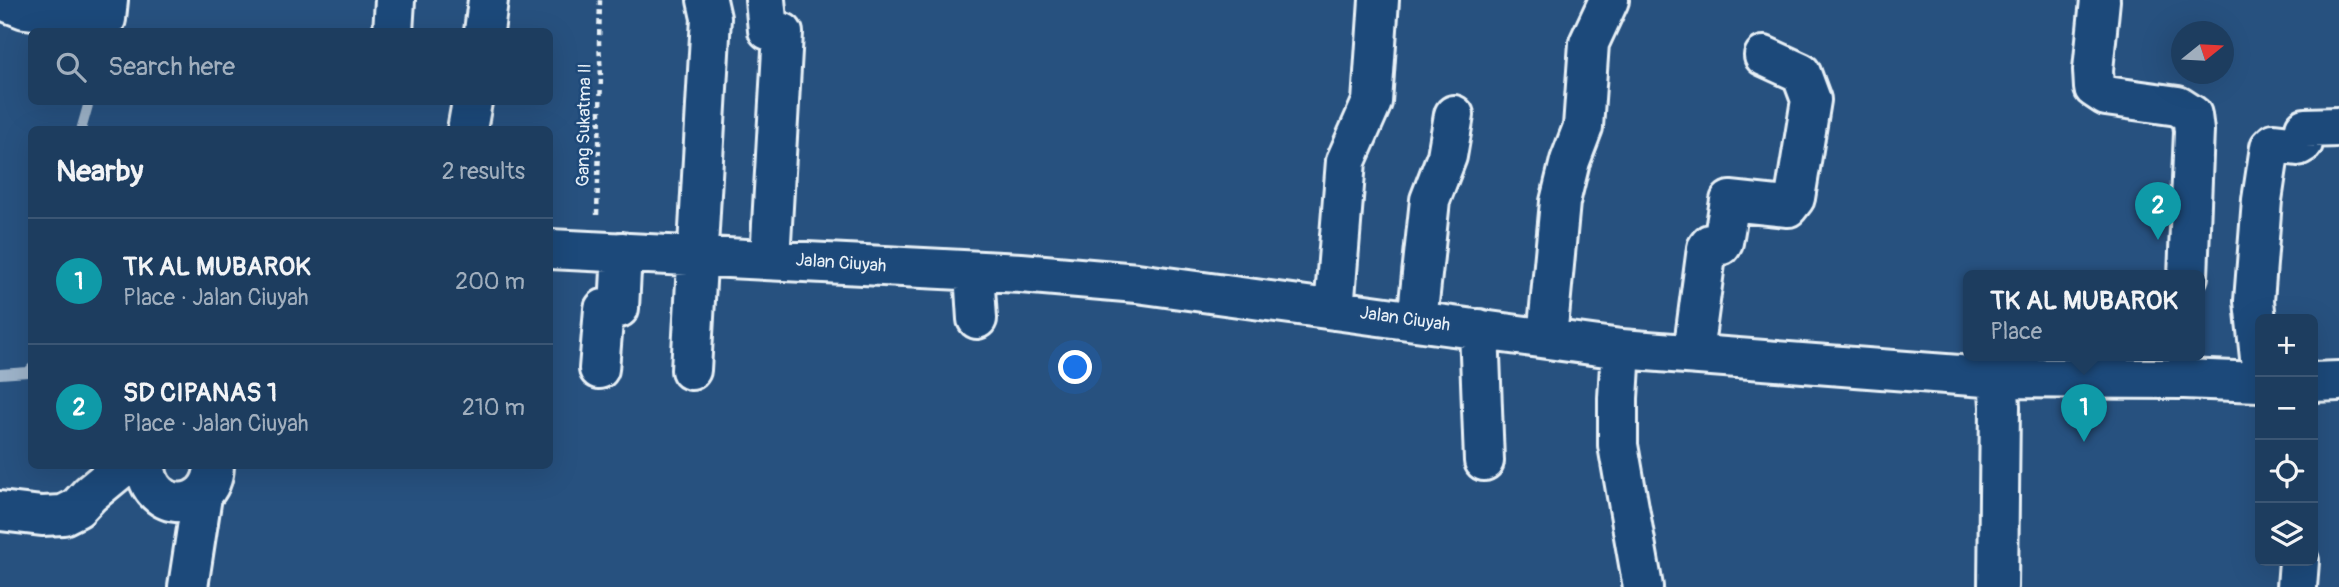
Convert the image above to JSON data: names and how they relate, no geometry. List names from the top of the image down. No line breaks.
{"streets":{"street":["Jalan Ciuyah"],"path":["Gang Sukatma II"]},"crossings":[["Gang Sukatma II","Jalan Ciuyah"]],"north":"right","page":{"search":"Search here","heading":["Nearby","2 results"],"pins":["2","1"],"list":[{"mark":"1","name":"TK AL MUBAROK","note":"Place · Jalan Ciuyah","value":"200 m"},{"mark":"2","name":"SD CIPANAS 1","note":"Place · Jalan Ciuyah","value":"210 m"}],"popup":["TK AL MUBAROK","Place"],"map_buttons":["+","−"]}}
